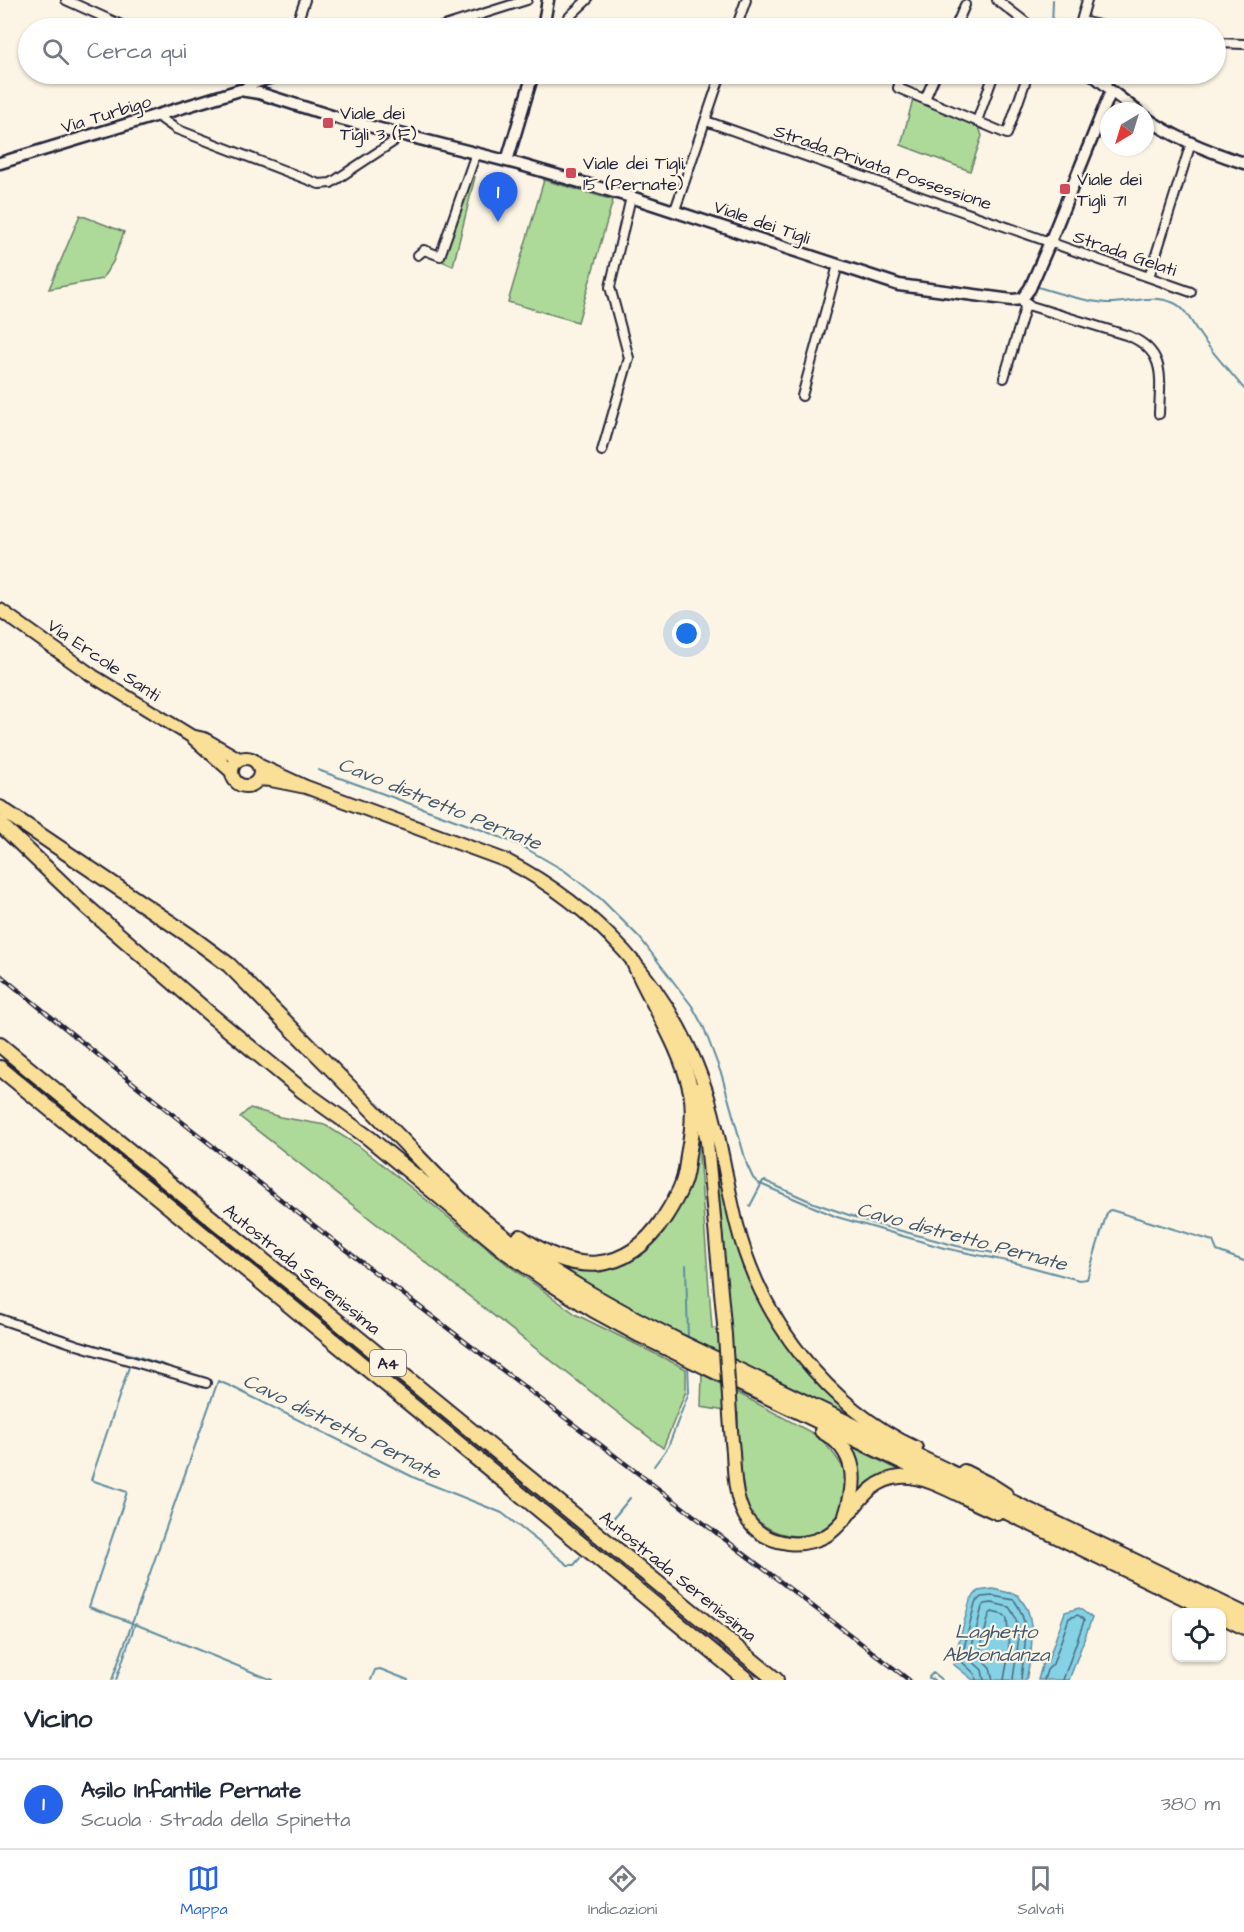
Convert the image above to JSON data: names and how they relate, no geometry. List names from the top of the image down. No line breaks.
{"streets":{"highway":["Autostrada Serenissima","A4"],"main road":["Via Turbigo","Viale dei Tigli","Via Ercole Santi"],"street":["Strada Privata Possessione","Strada Gelati"]},"crossings":[["Via Turbigo","Viale dei Tigli"],["Strada Privata Possessione","Strada Gelati"]],"water":["Cavo distretto Pernate","Laghetto Abbondanza"],"places":{"transit":["Viale dei Tigli 3 (F)","Viale dei Tigli, 15 (Pernate)","Viale dei Tigli 71"]},"north":"bottom left","page":{"search":"Cerca qui","pins":"1","heading":"Vicino","list":[{"mark":"1","name":"Asilo Infantile Pernate","note":"Scuola · Strada della Spinetta","value":"380 m"}],"nav":["Mappa","Indicazioni","Salvati"]}}
